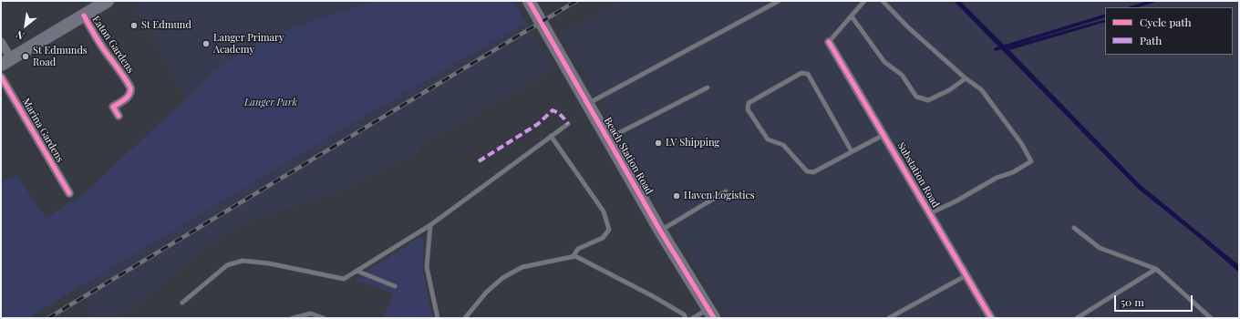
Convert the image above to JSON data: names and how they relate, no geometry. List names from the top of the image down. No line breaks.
{"streets":{"main road":["Beach Station Road"],"street":["Eaton Gardens","Marina Gardens","Substation Road"]},"parks":["Langer Park"],"places":["St Edmund","Langer Primary Academy","St Edmunds Road","LV Shipping","Haven Logistics"],"legend":["Cycle path","Path"],"scale_bar":"50 m","north":"bottom left"}
